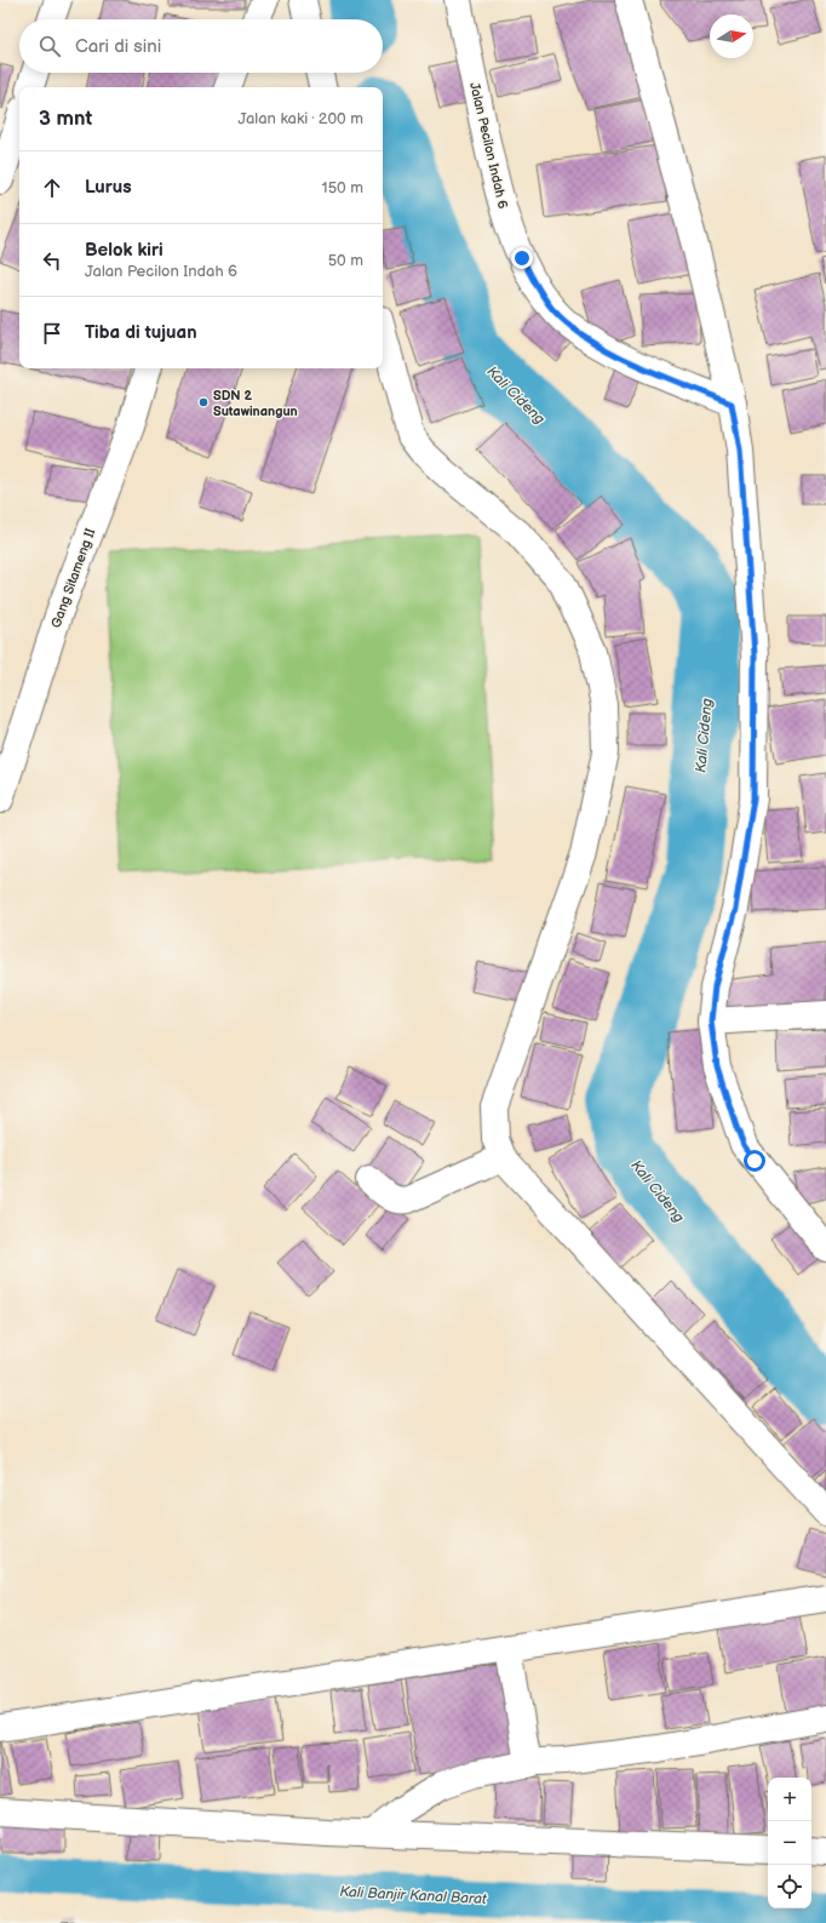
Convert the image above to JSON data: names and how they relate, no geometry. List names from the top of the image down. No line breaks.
{"streets":{"street":["Jalan Pecilon Indah 6","Gang Sitameng II"]},"water":["Kali Cideng","Kali Banjir Kanal Barat"],"places":["SDN 2 Sutawinangun"],"north":"right","page":{"search":"Cari di sini","heading":["3 mnt","Jalan kaki · 200 m"],"list":[["Lurus","150 m"],["Belok kiri","Jalan Pecilon Indah 6","50 m"],"Tiba di tujuan"],"map_buttons":["+","−"]}}
